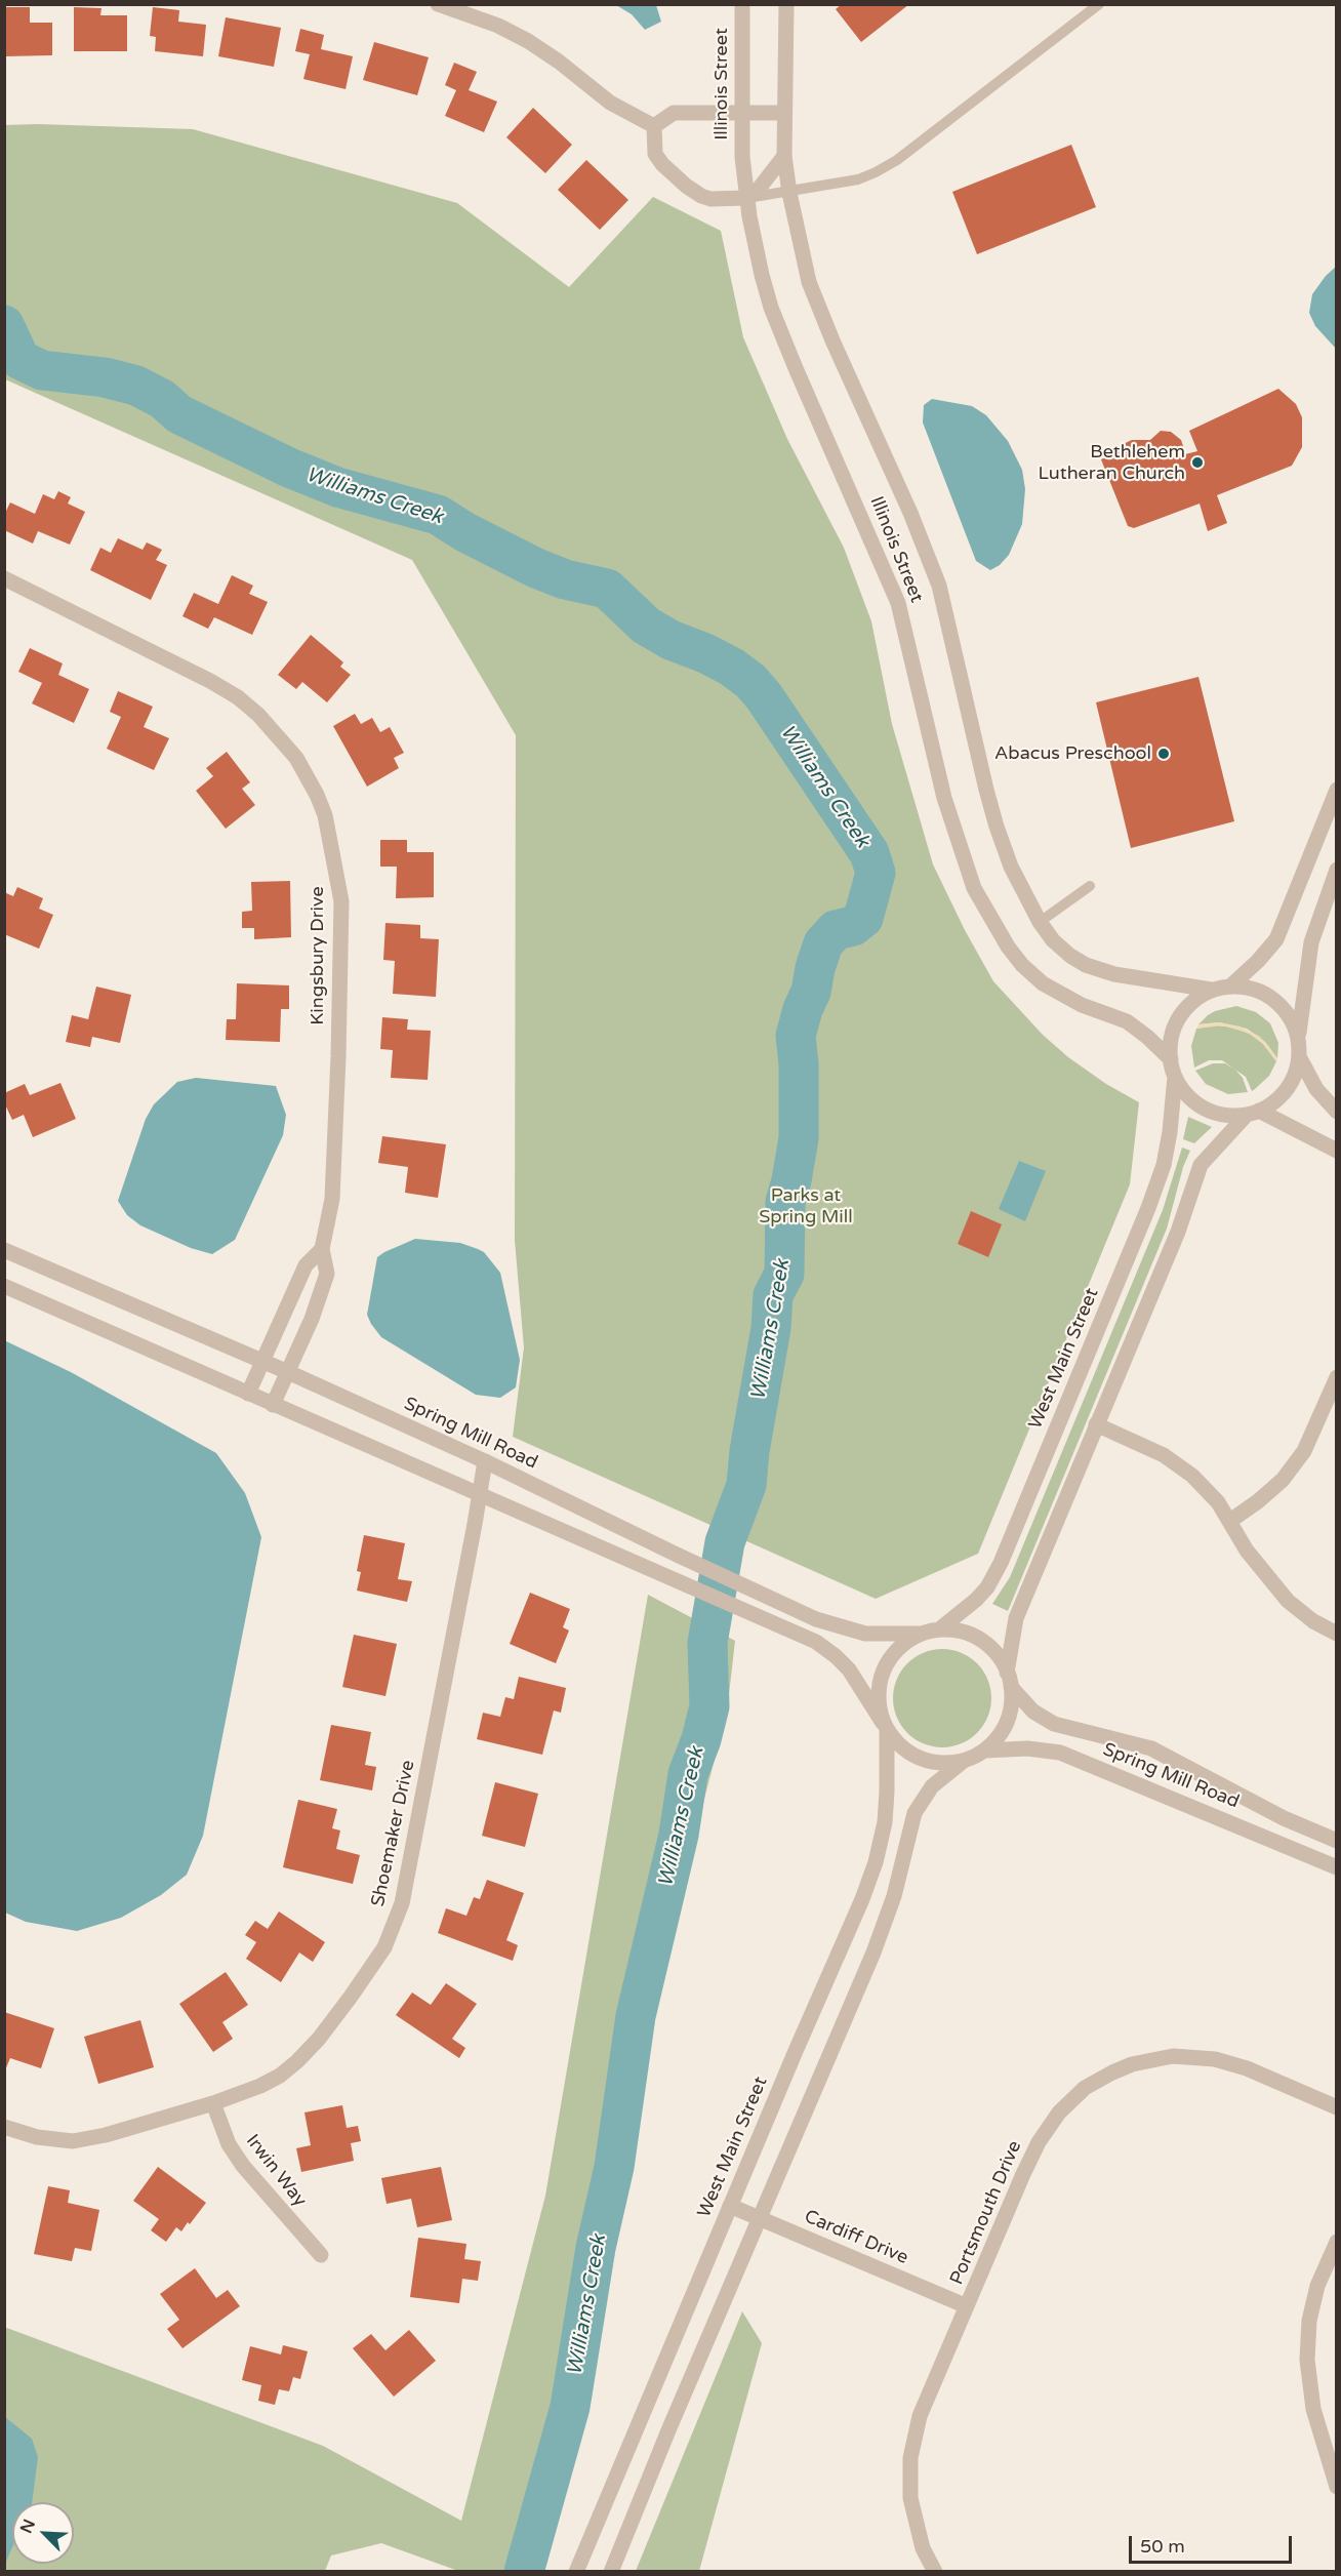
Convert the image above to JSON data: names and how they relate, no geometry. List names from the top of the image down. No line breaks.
{"streets":{"street":["Illinois Street","Kingsbury Drive","West Main Street","Spring Mill Road","Shoemaker Drive","Irwin Way","Portsmouth Drive","Cardiff Drive"]},"crossings":[["Illinois Street","West Main Street"],["Kingsbury Drive","Spring Mill Road"],["West Main Street","Spring Mill Road"],["West Main Street","Cardiff Drive"],["Spring Mill Road","Shoemaker Drive"],["Shoemaker Drive","Irwin Way"],["Portsmouth Drive","Cardiff Drive"]],"water":["Williams Creek"],"parks":["Parks at Spring Mill"],"places":["Bethlehem Lutheran Church","Abacus Preschool"],"scale_bar":"50 m","north":"top left"}
